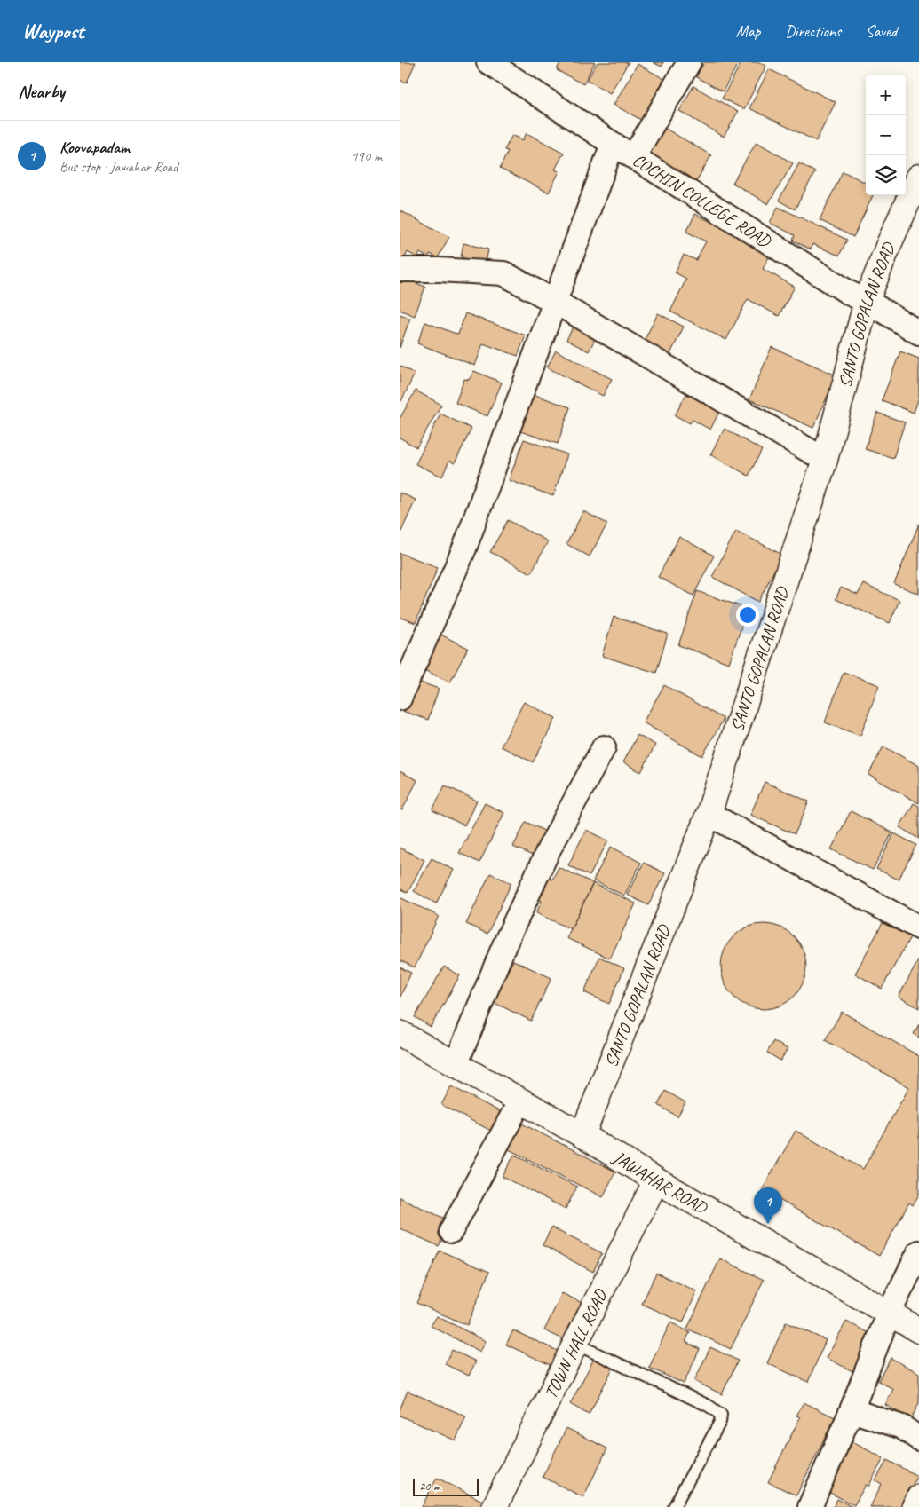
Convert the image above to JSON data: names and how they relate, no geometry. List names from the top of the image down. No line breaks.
{"streets":{"main road":["SANTO GOPALAN ROAD","JAWAHAR ROAD","TOWN HALL ROAD"],"street":["COCHIN COLLEGE ROAD"]},"crossings":[["COCHIN COLLEGE ROAD","SANTO GOPALAN ROAD"],["SANTO GOPALAN ROAD","JAWAHAR ROAD"],["JAWAHAR ROAD","TOWN HALL ROAD"]],"scale_bar":"20 m","page":{"header":"Waypost","nav":["Map","Directions","Saved"],"heading":"Nearby","map_buttons":["+","−"],"list":[{"mark":"1","name":"Koovapadam","note":"Bus stop · Jawahar Road","value":"190 m"}],"pins":"1","scale":"20 m"}}
